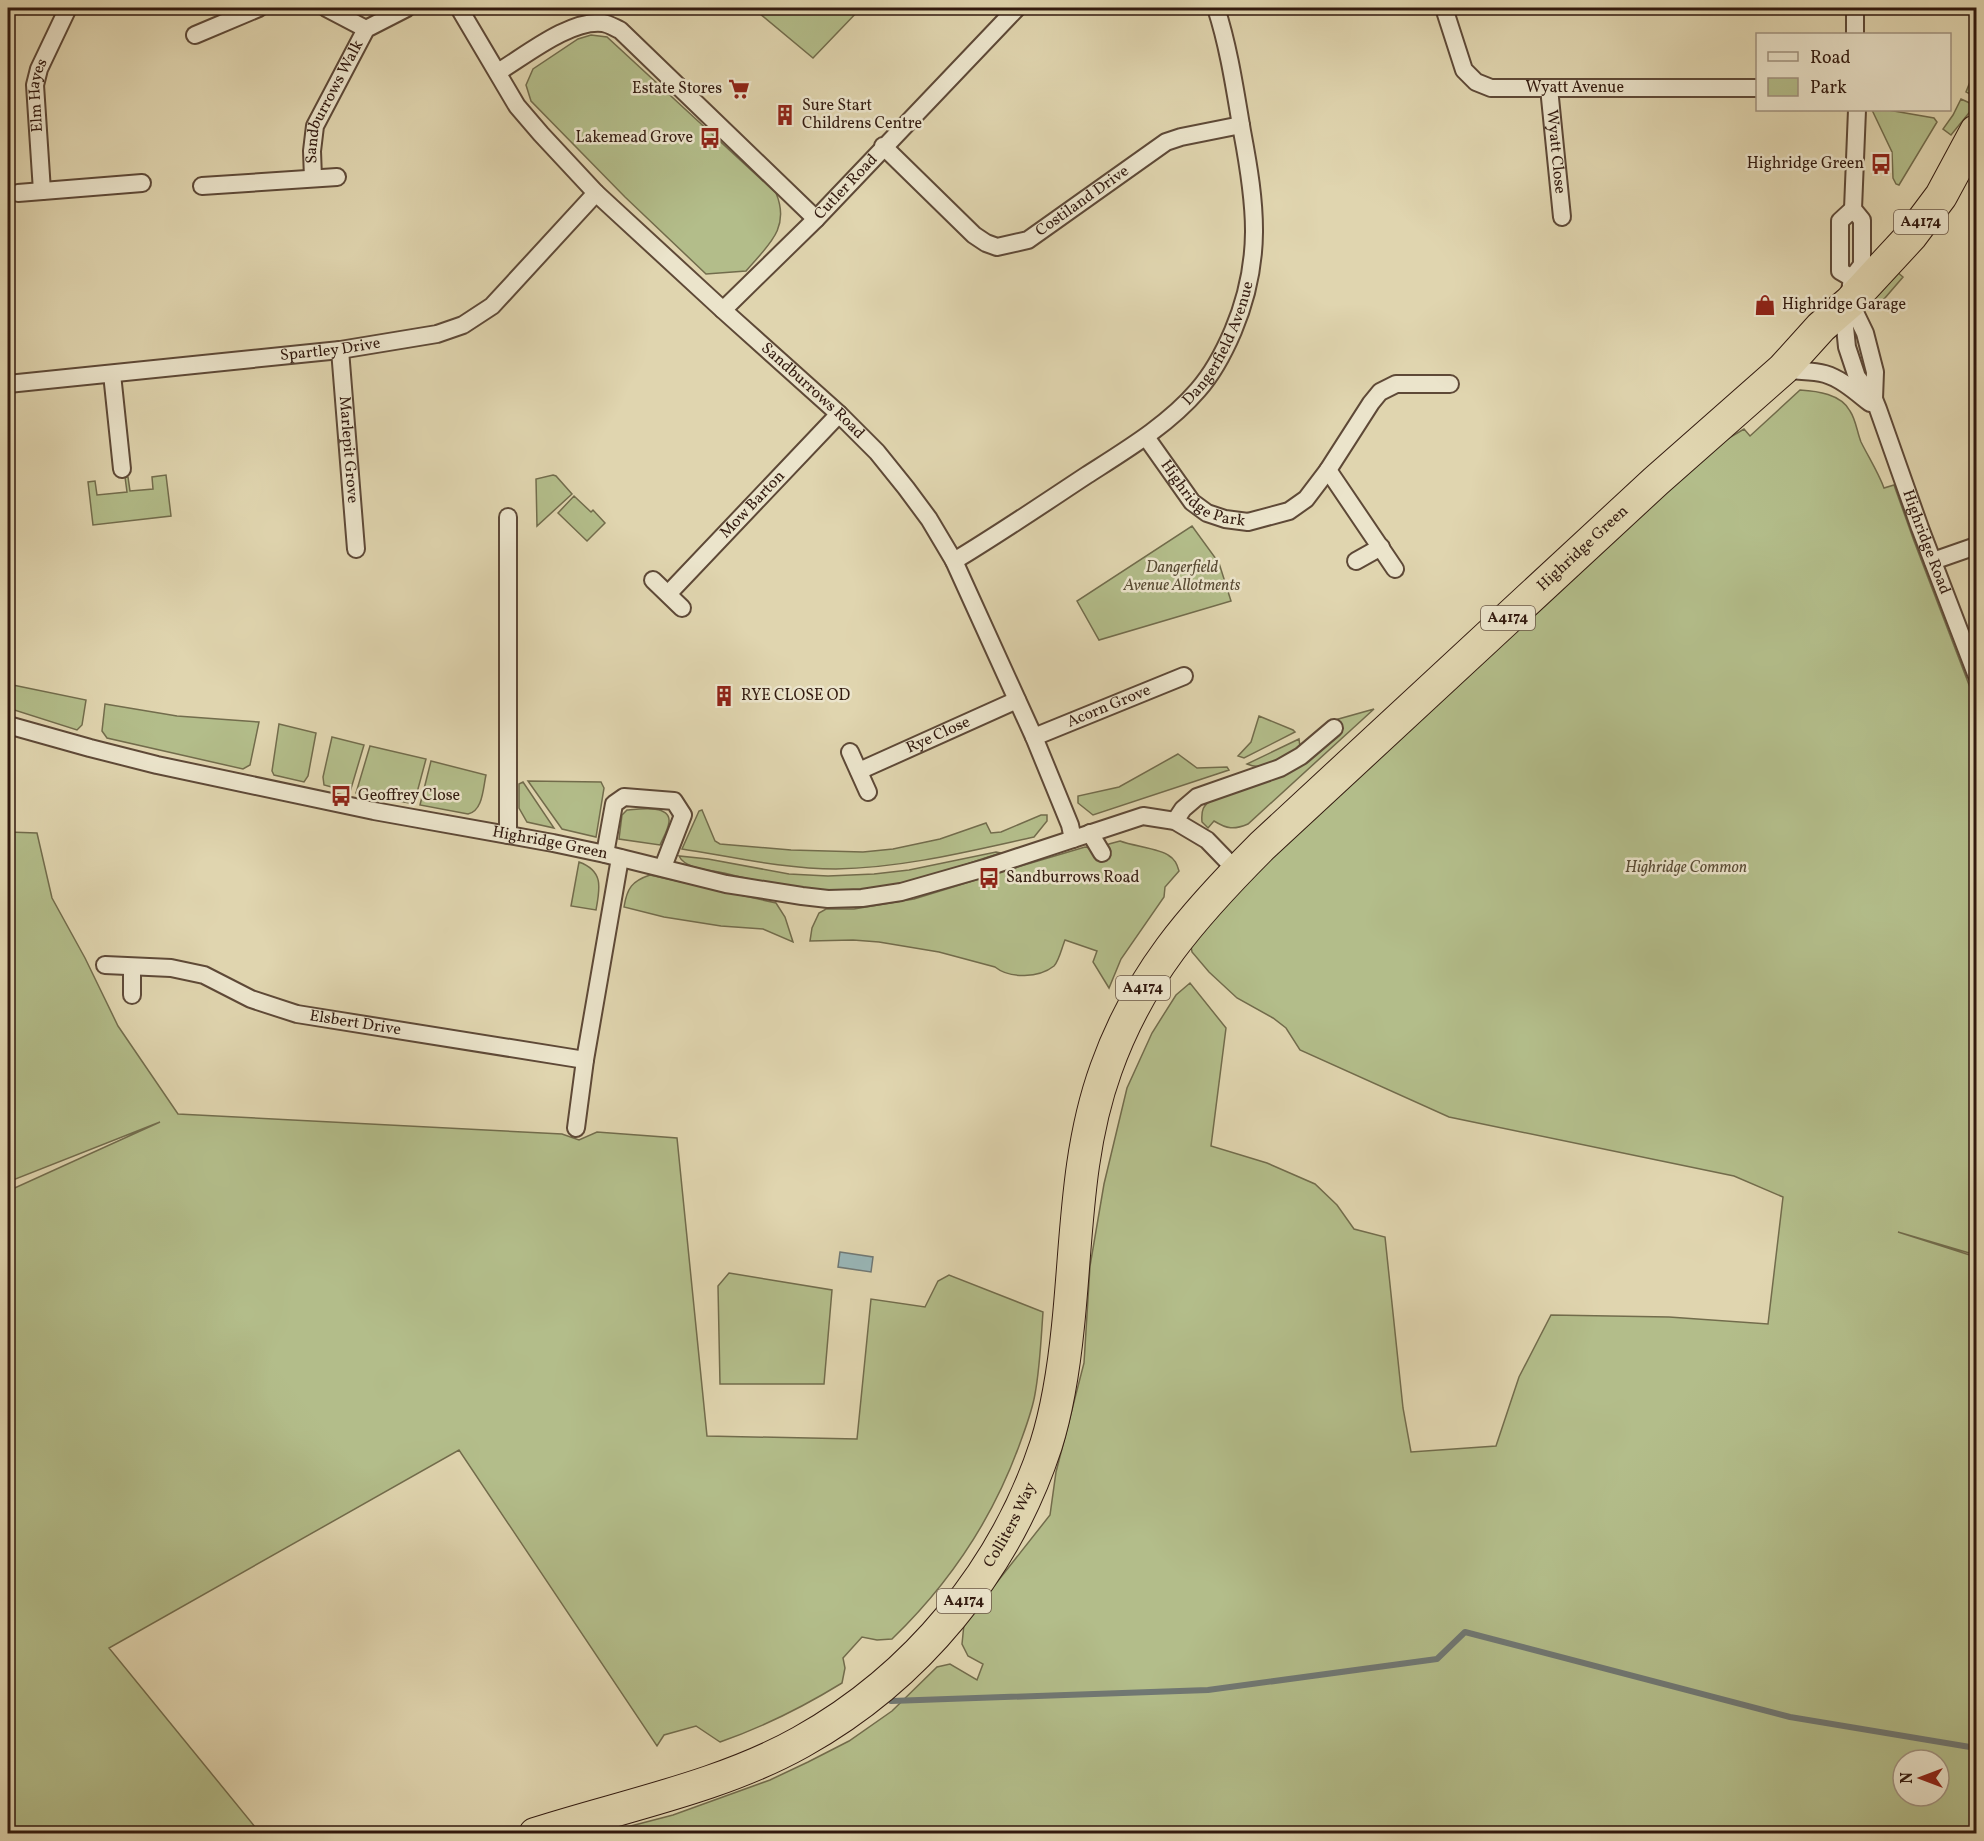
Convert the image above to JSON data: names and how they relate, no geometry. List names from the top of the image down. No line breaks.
{"streets":{"highway":["A4174","Highridge Green","Colliters Way"],"street":["Wyatt Avenue","Elm Hayes","Sandburrows Walk","Wyatt Close","Cutler Road","Costiland Drive","Dangerfield Avenue","Spartley Drive","Sandburrows Road","Marlepit Grove","Highridge Park","Mow Barton","Highridge Road","Acorn Grove","Rye Close","Elsbert Drive"]},"crossings":[["Wyatt Avenue","Wyatt Close"],["Cutler Road","Costiland Drive"],["Cutler Road","Sandburrows Road"],["Costiland Drive","Dangerfield Avenue"],["A4174","Highridge Road"],["A4174","Highridge Green"],["Dangerfield Avenue","Sandburrows Road"],["Dangerfield Avenue","Highridge Park"],["Spartley Drive","Sandburrows Road"],["Spartley Drive","Marlepit Grove"],["Sandburrows Road","Mow Barton"],["Sandburrows Road","Highridge Green"],["Sandburrows Road","Acorn Grove"],["Sandburrows Road","Rye Close"],["Highridge Road","Highridge Green"],["Highridge Green","Colliters Way"]],"parks":["Dangerfield Avenue Allotments","Highridge Common"],"places":{"supermarket":["Estate Stores"],"building":["Sure Start Childrens Centre","RYE CLOSE OD"],"bus stop":["Lakemead Grove","Highridge Green","Geoffrey Close","Sandburrows Road"],"shop":["Highridge Garage"]},"legend":["Road","Park"],"north":"left"}
